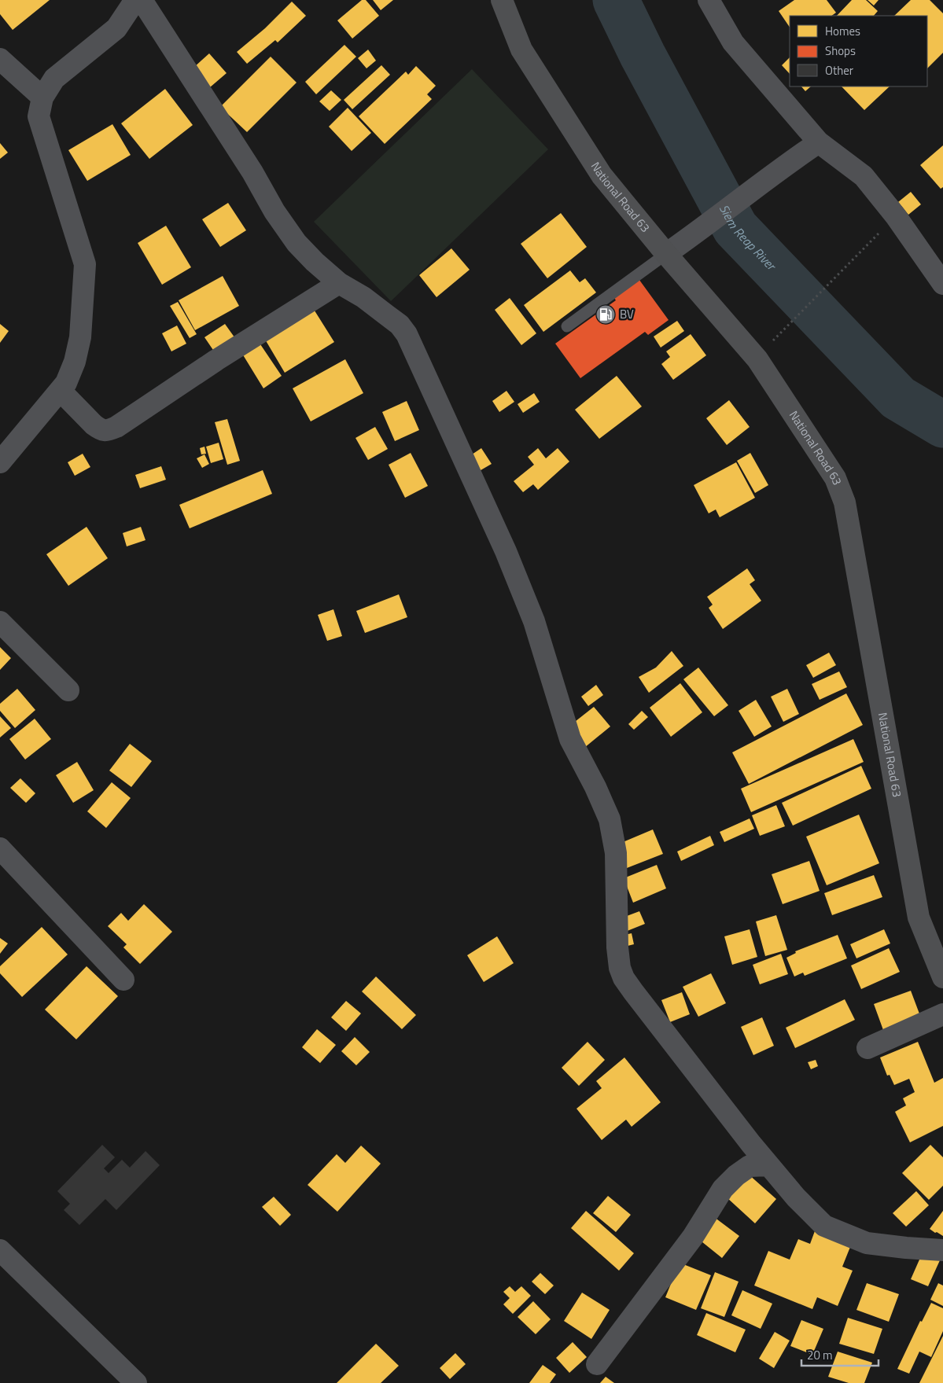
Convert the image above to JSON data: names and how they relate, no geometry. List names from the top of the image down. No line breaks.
{"streets":{"street":["National Road 63"]},"water":["Siem Reap River"],"places":{"fuel station":["BV"]},"legend":["Homes","Shops","Other"],"scale_bar":"20 m"}
